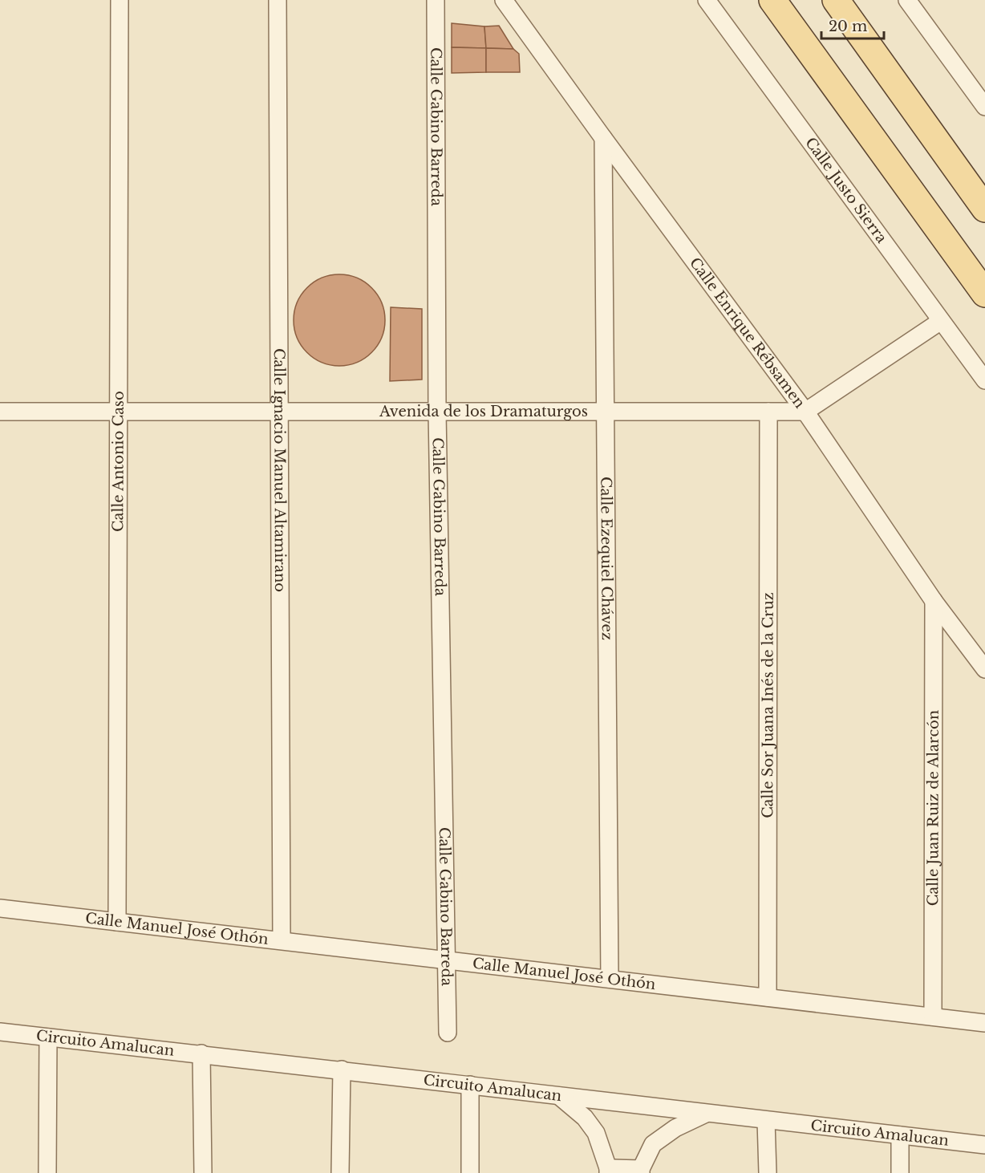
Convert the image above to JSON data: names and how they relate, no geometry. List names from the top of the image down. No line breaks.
{"streets":{"street":["Calle Gabino Barreda","Calle Justo Sierra","Calle Enrique Rébsamen","Avenida de los Dramaturgos","Calle Antonio Caso","Calle Ignacio Manuel Altamirano","Calle Ezequiel Chávez","Calle Sor Juana Inés de la Cruz","Calle Juan Ruiz de Alarcón","Calle Manuel José Othón","Circuito Amalucan"]},"crossings":[["Calle Gabino Barreda","Avenida de los Dramaturgos"],["Calle Gabino Barreda","Calle Manuel José Othón"],["Calle Enrique Rébsamen","Avenida de los Dramaturgos"],["Calle Enrique Rébsamen","Calle Ezequiel Chávez"],["Calle Enrique Rébsamen","Calle Juan Ruiz de Alarcón"],["Avenida de los Dramaturgos","Calle Antonio Caso"],["Avenida de los Dramaturgos","Calle Ignacio Manuel Altamirano"],["Avenida de los Dramaturgos","Calle Ezequiel Chávez"],["Avenida de los Dramaturgos","Calle Sor Juana Inés de la Cruz"],["Calle Antonio Caso","Calle Manuel José Othón"],["Calle Ignacio Manuel Altamirano","Calle Manuel José Othón"],["Calle Ezequiel Chávez","Calle Manuel José Othón"],["Calle Sor Juana Inés de la Cruz","Calle Manuel José Othón"],["Calle Juan Ruiz de Alarcón","Calle Manuel José Othón"]],"scale_bar":"20 m"}
